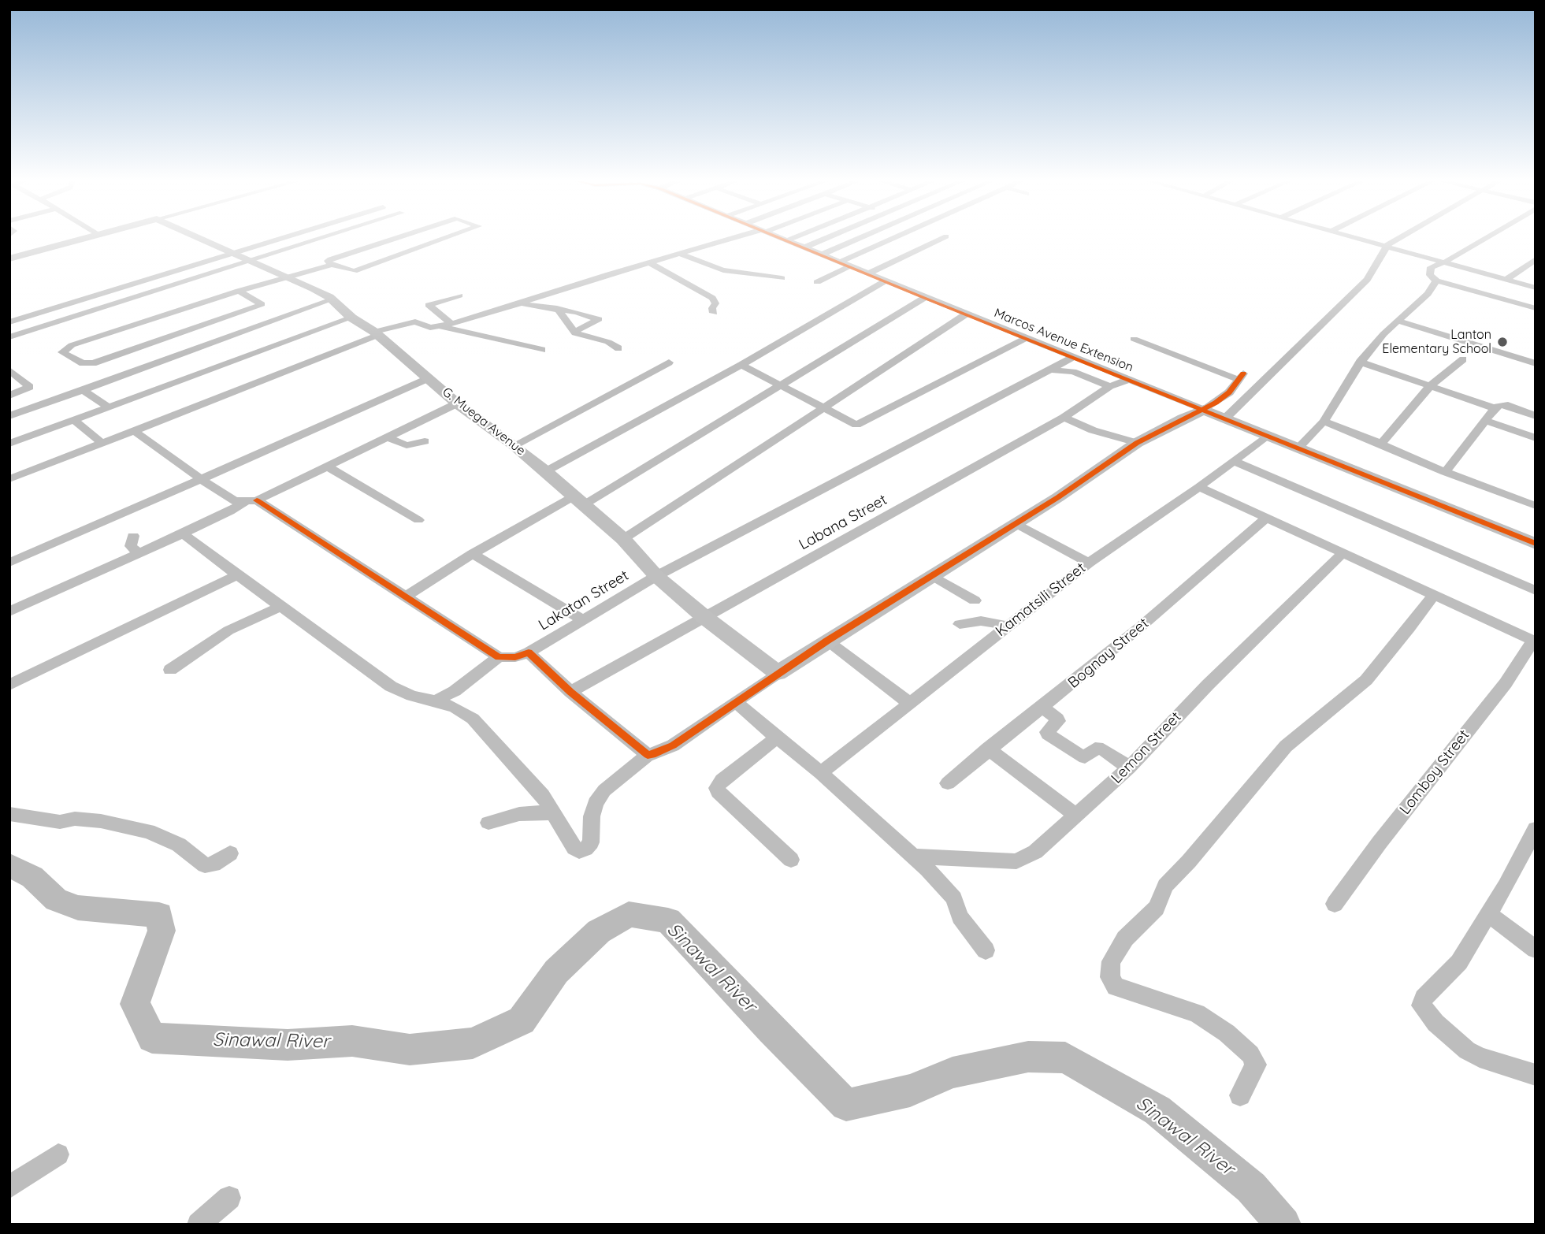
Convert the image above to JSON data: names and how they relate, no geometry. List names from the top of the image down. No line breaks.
{"streets":{"street":["Marcos Avenue Extension","G. Muega Avenue","Labana Street","Kamatsili Street","Lakatan Street","Bognay Street","Lemon Street","Lomboy Street"]},"crossings":[["Marcos Avenue Extension","Labana Street"],["Marcos Avenue Extension","Kamatsili Street"],["Marcos Avenue Extension","Lakatan Street"],["G. Muega Avenue","Labana Street"],["G. Muega Avenue","Lakatan Street"]],"water":["Sinawal River"],"places":["Lanton Elementary School"]}
